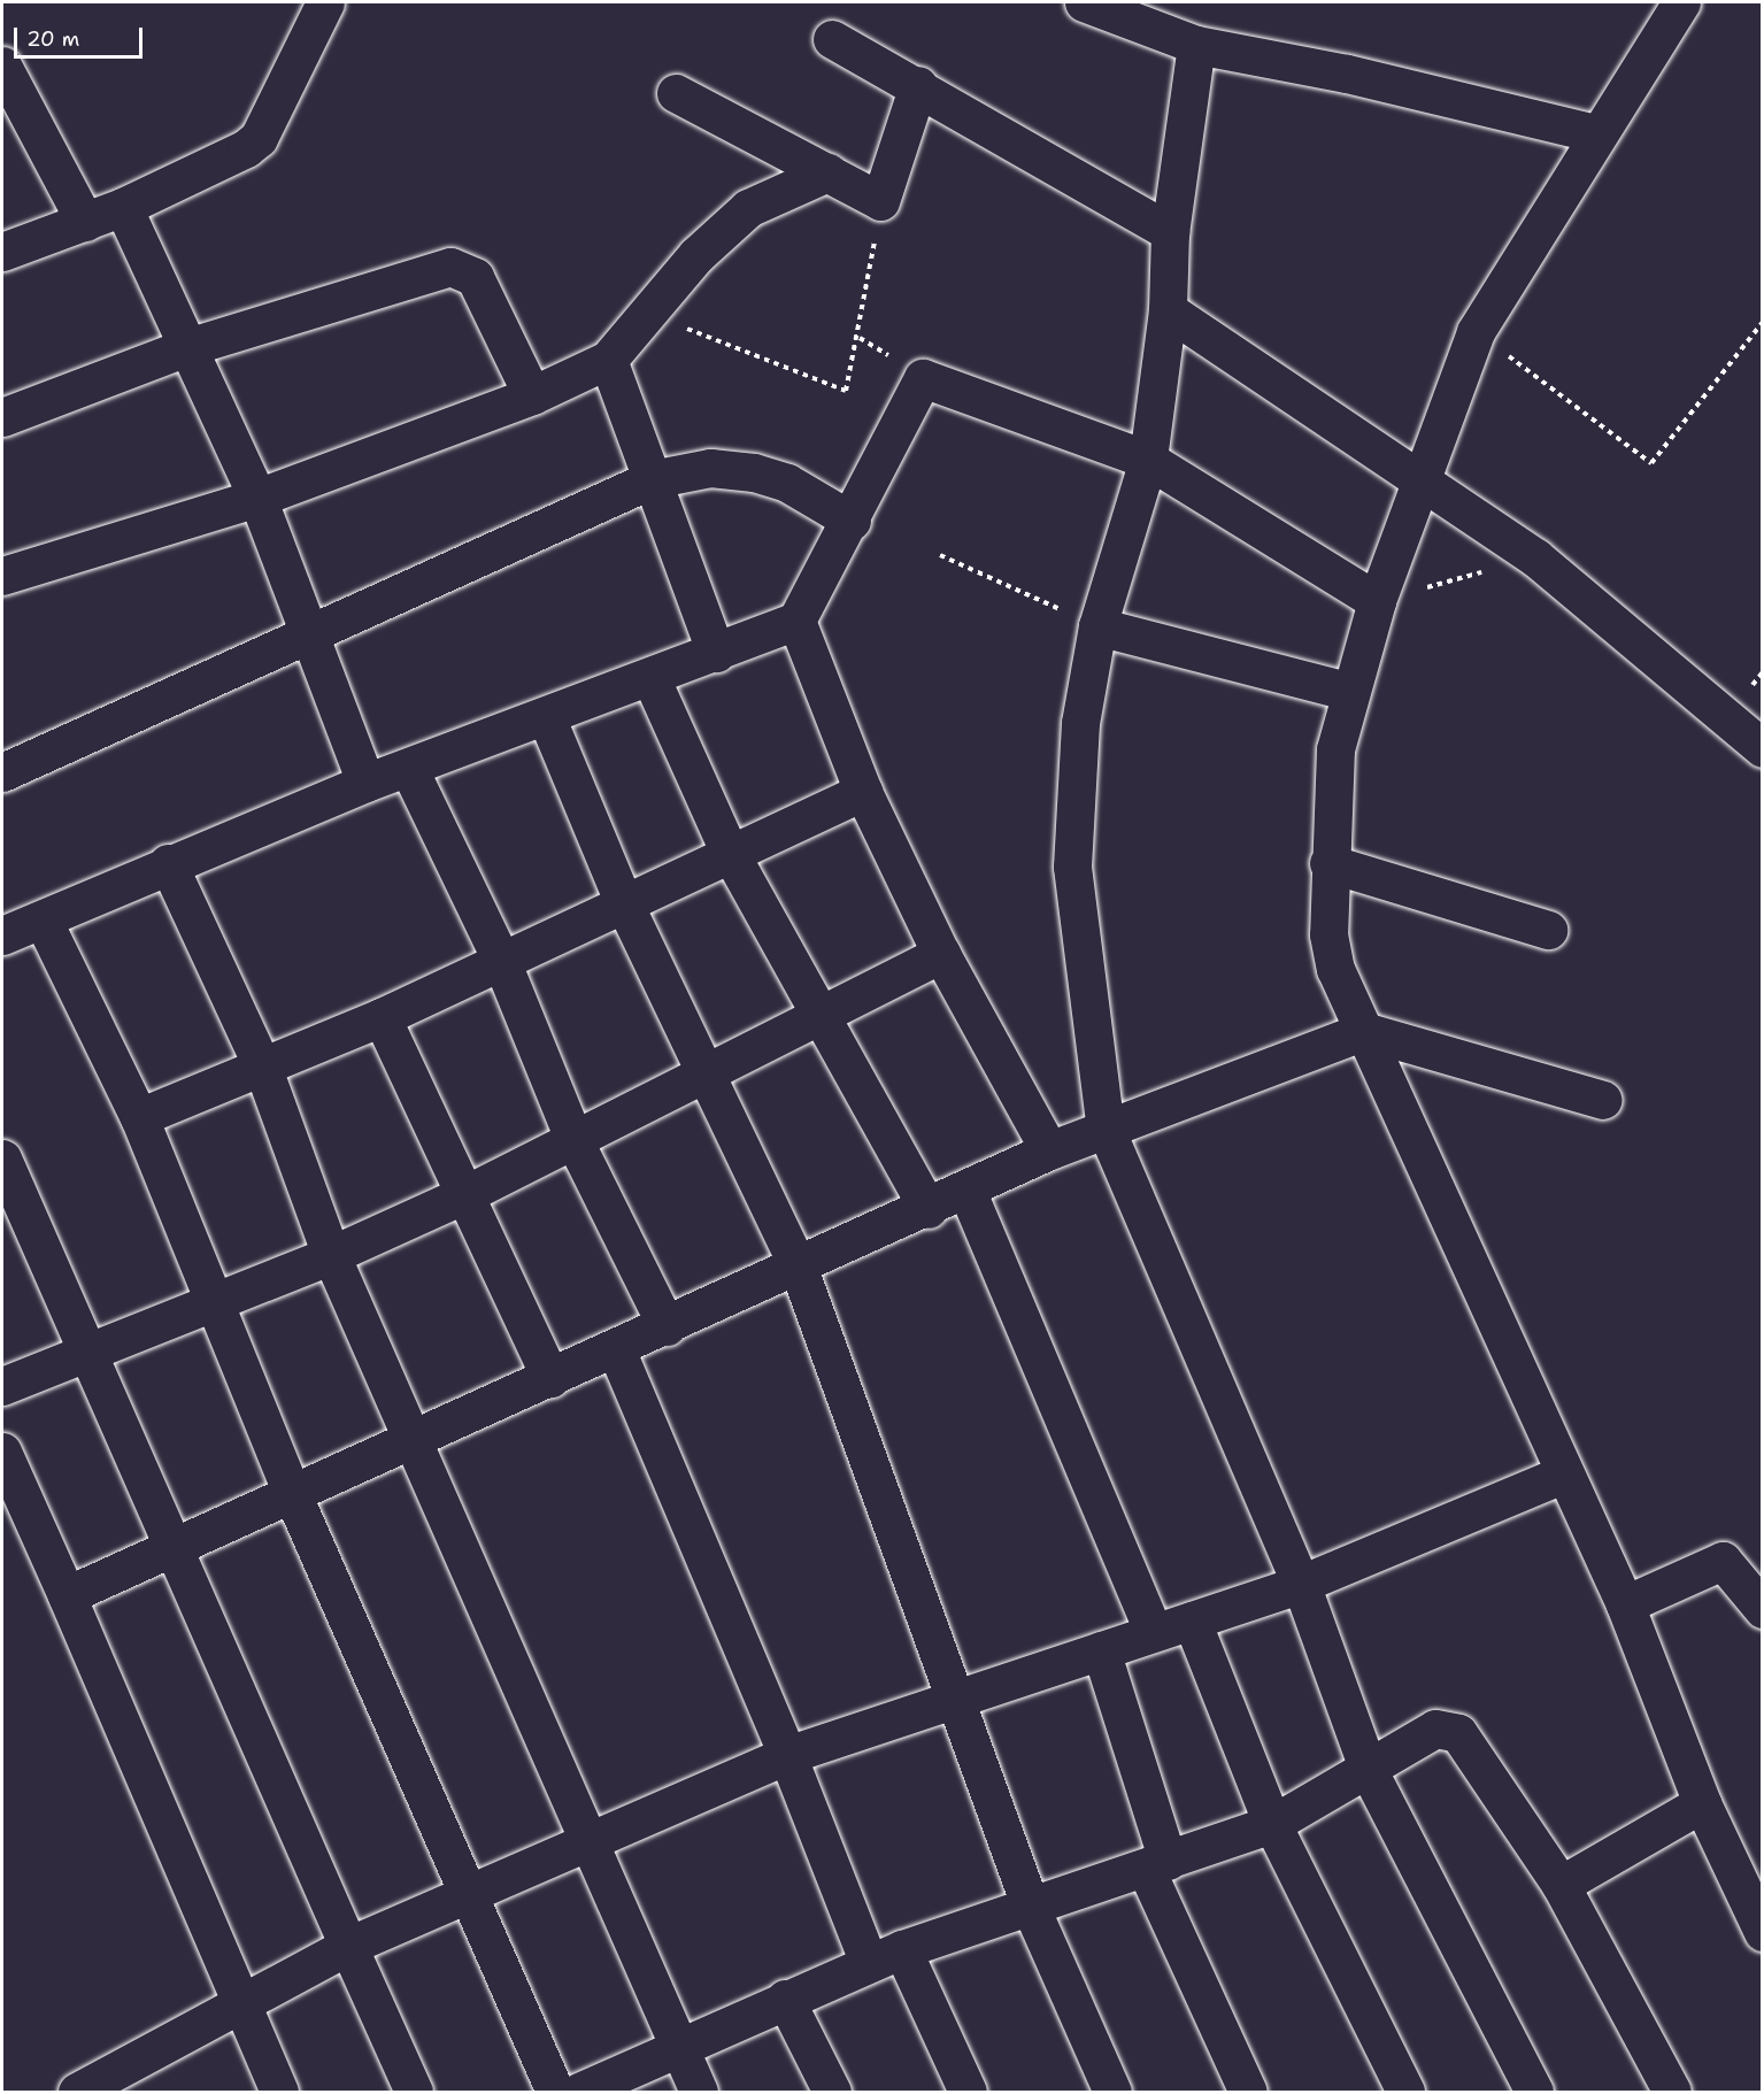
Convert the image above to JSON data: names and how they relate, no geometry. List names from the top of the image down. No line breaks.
{"scale_bar":"20 m"}
